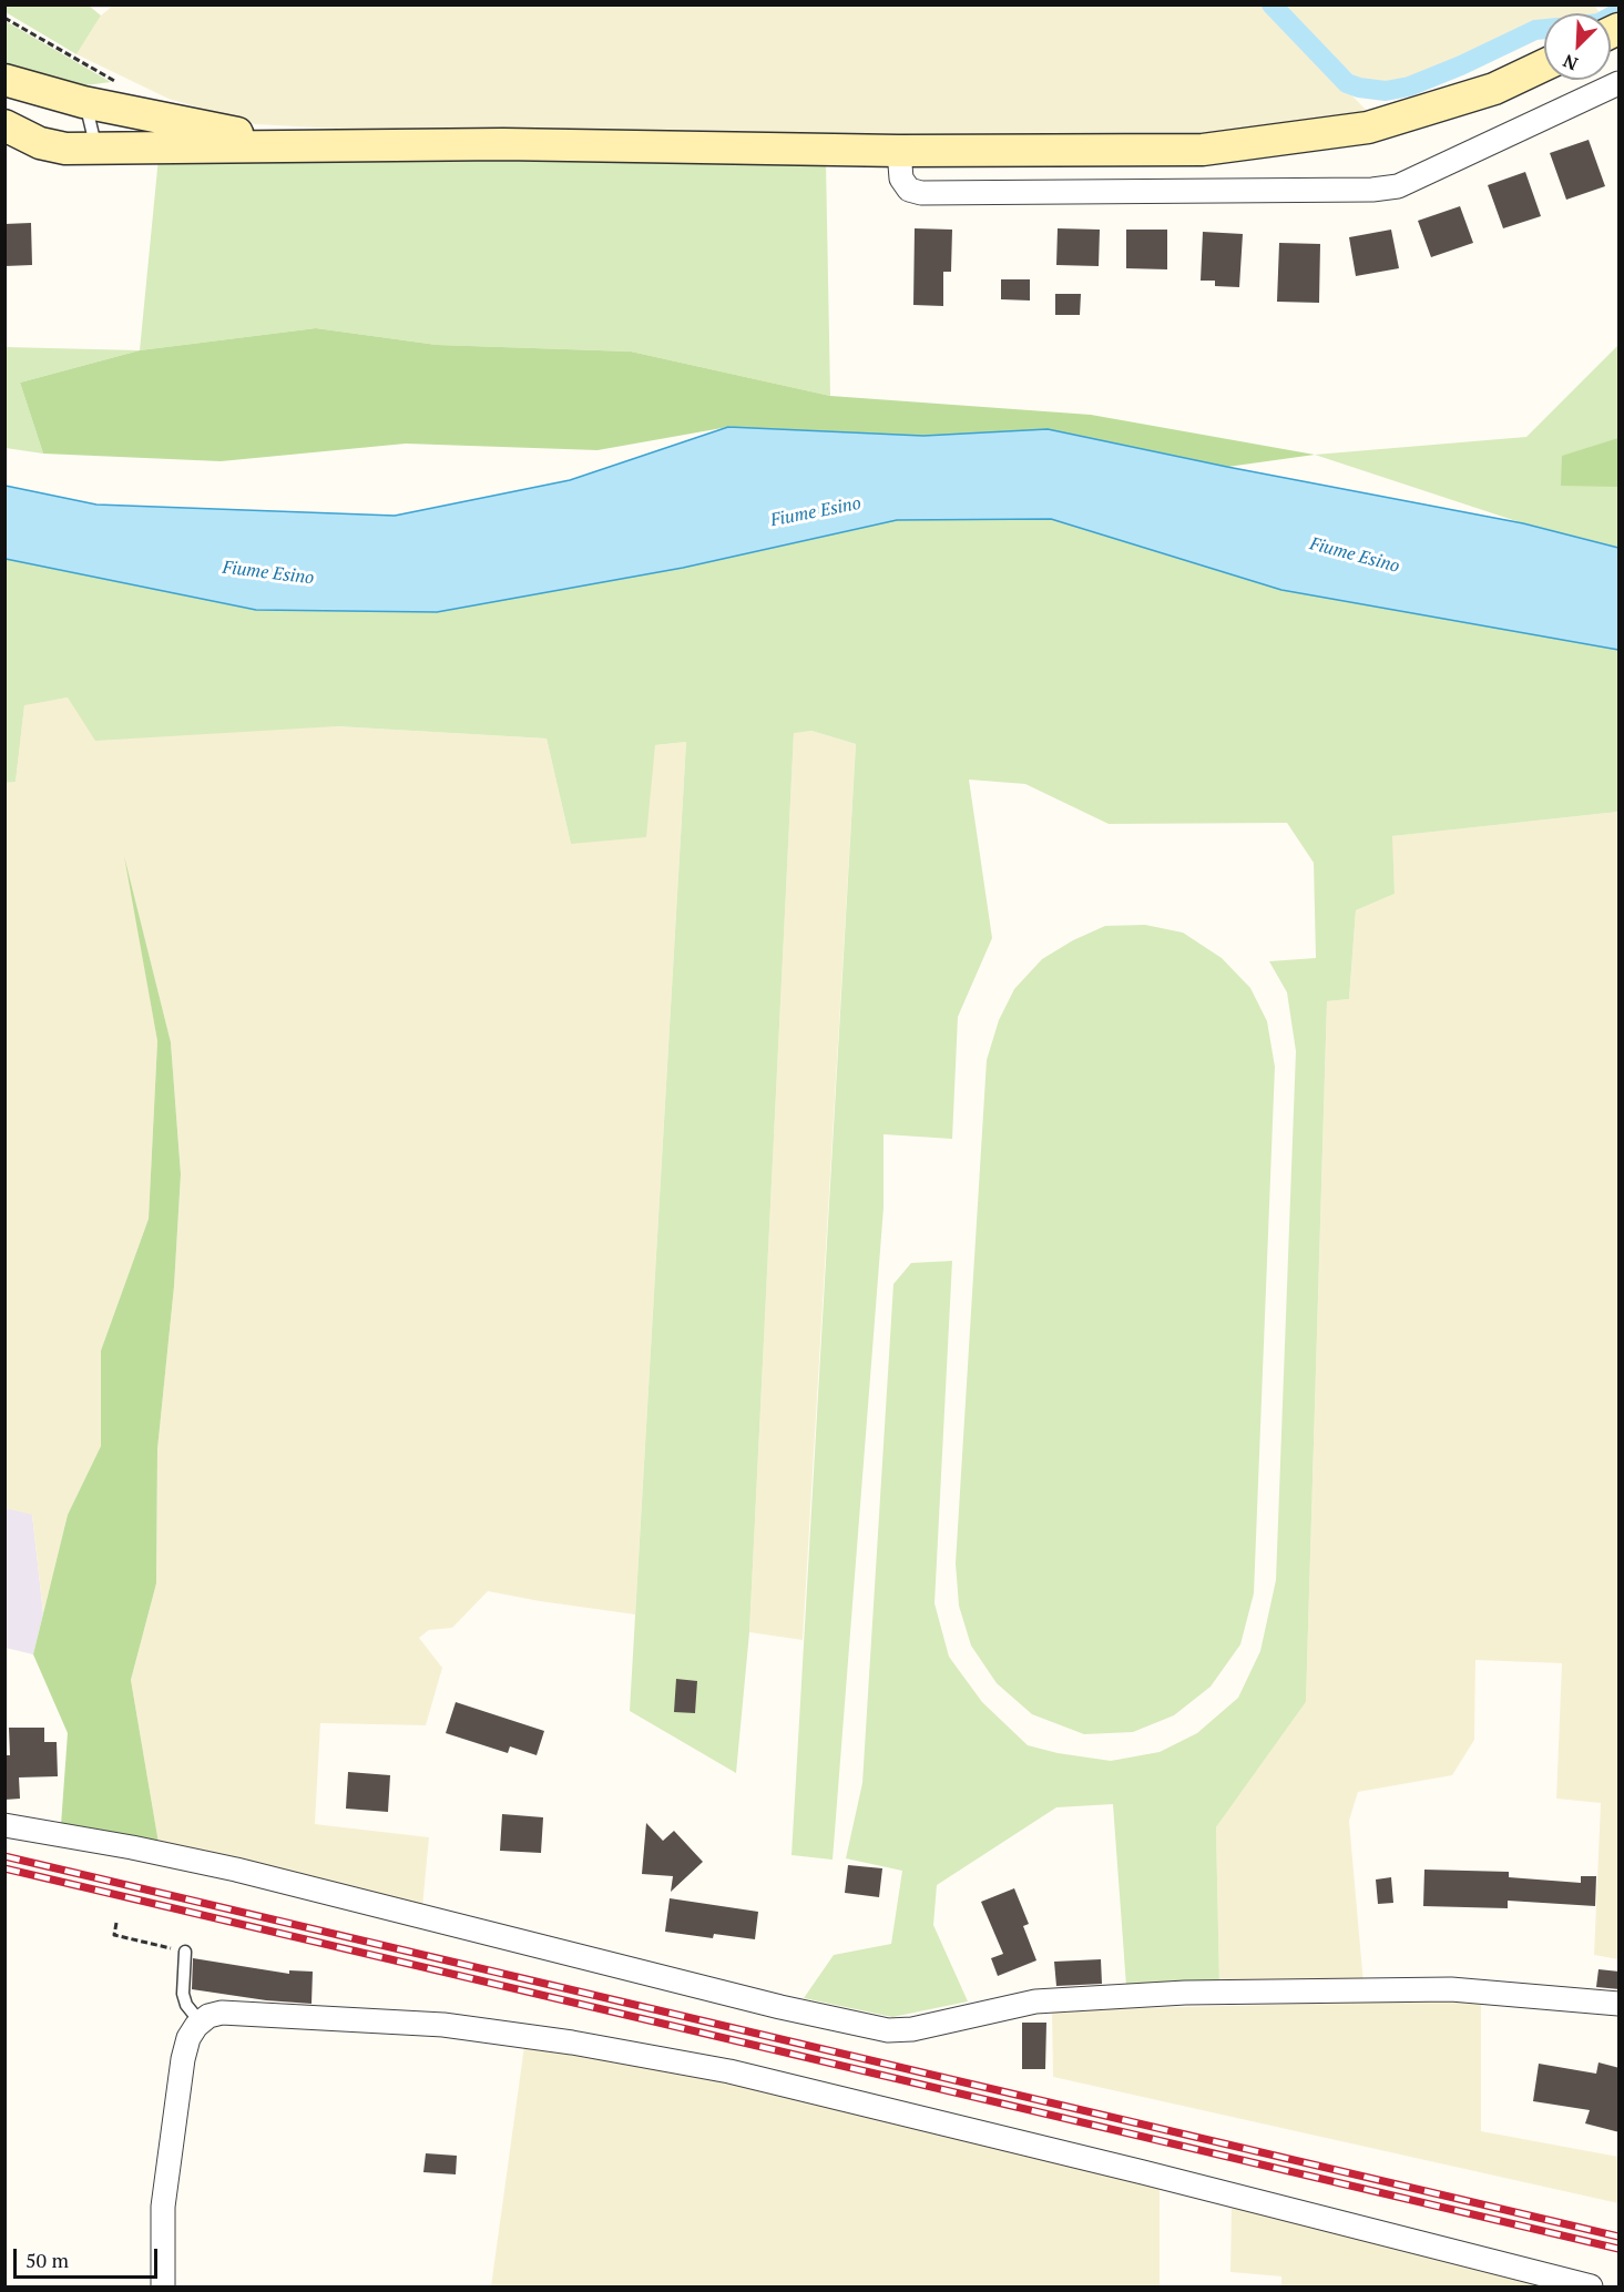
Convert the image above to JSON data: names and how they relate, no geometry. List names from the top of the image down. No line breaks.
{"water":["Fiume Esino"],"scale_bar":"50 m","north":"bottom left"}
